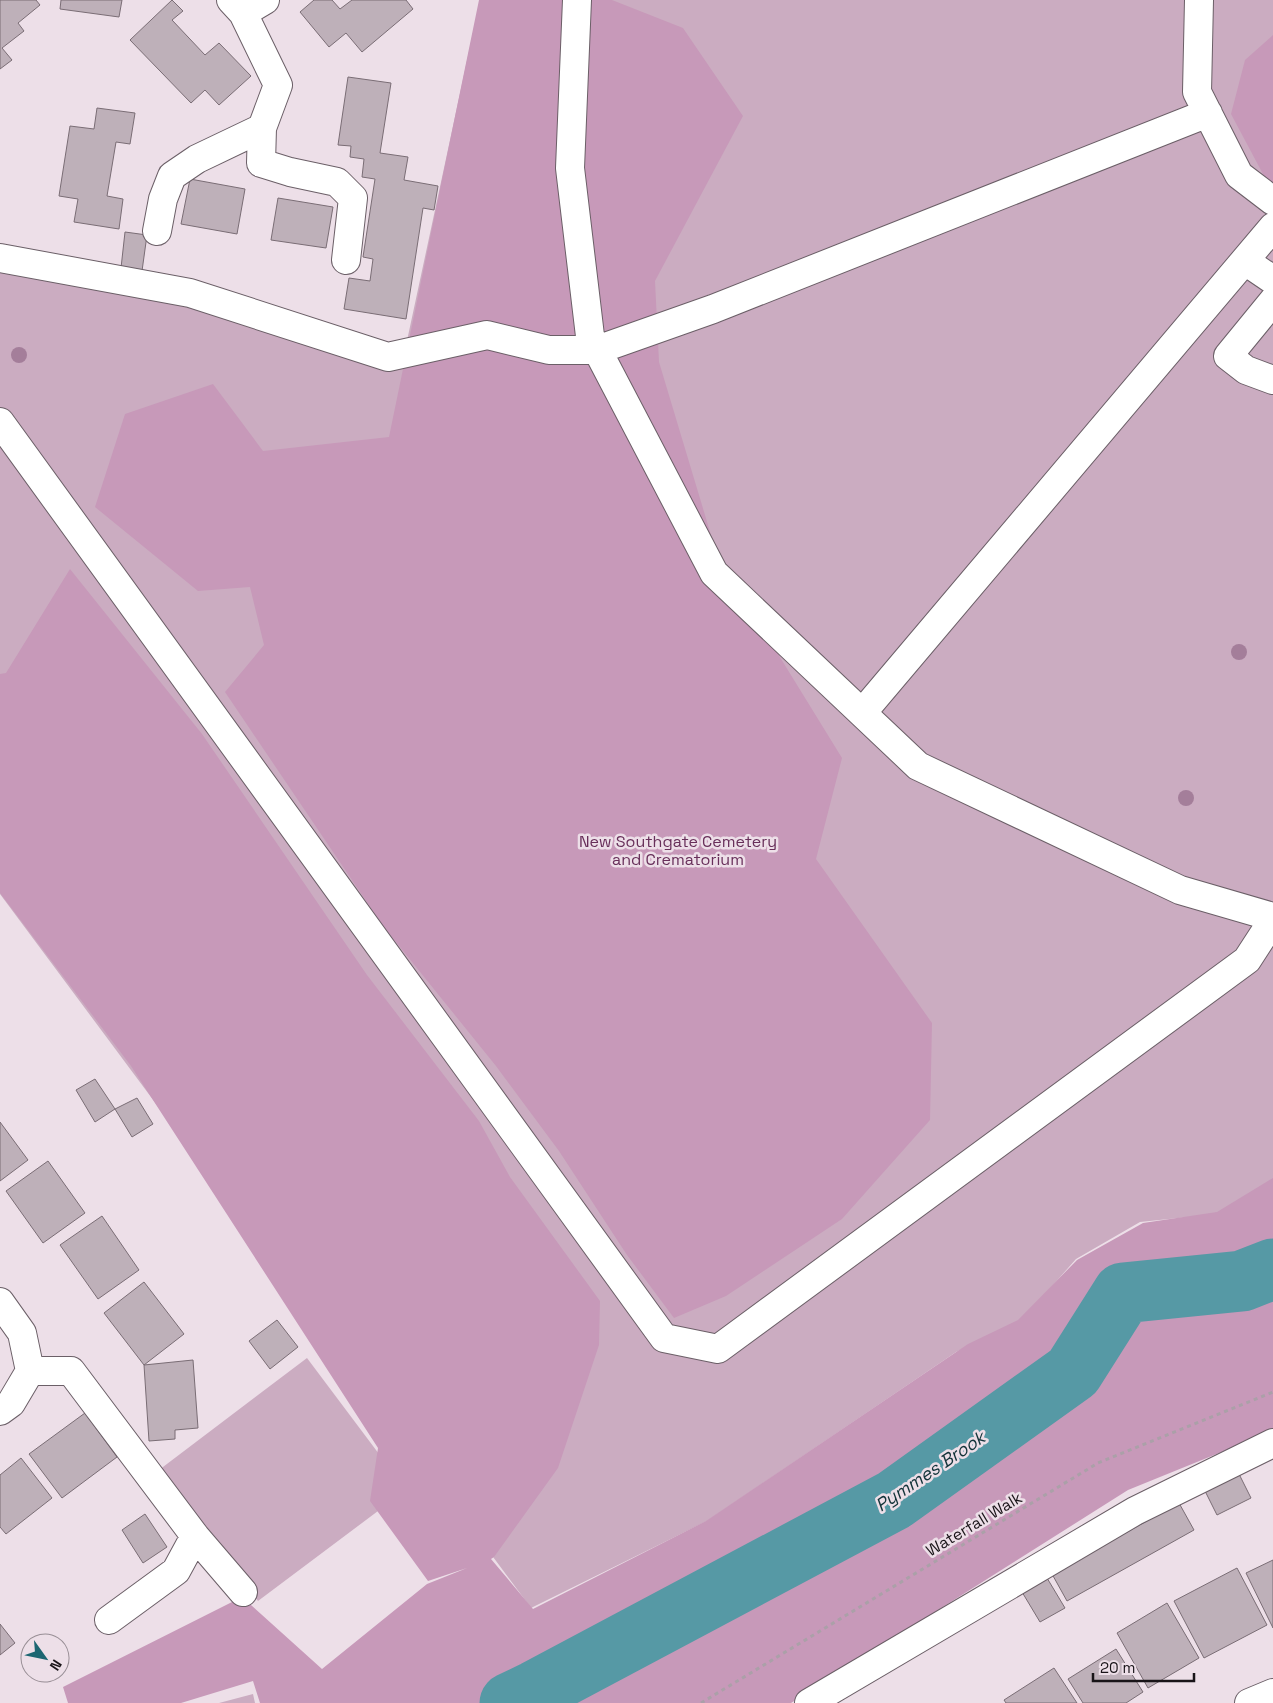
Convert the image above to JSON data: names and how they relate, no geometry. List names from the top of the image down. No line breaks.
{"streets":{"path":["Waterfall Walk"]},"water":["Pymmes Brook"],"parks":["New Southgate Cemetery and Crematorium"],"scale_bar":"20 m","north":"bottom right"}
